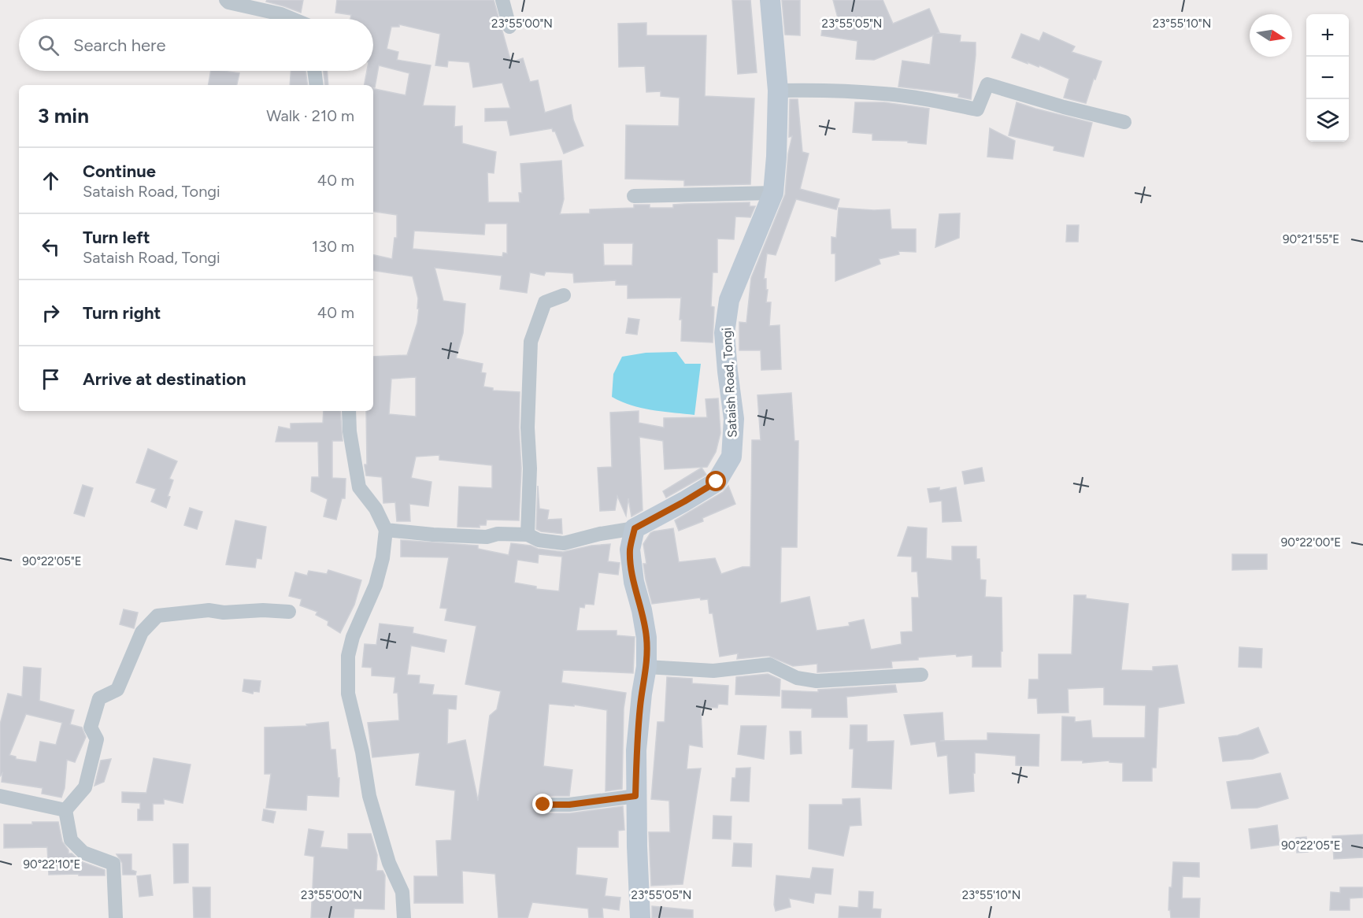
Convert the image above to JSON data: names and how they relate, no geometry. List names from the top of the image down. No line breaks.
{"streets":{"street":["Sataish Road, Tongi"]},"north":"right","page":{"map_buttons":["+","−"],"search":"Search here","heading":["3 min","Walk · 210 m"],"list":[["Continue","Sataish Road, Tongi","40 m"],["Turn left","Sataish Road, Tongi","130 m"],["Turn right","40 m"],"Arrive at destination"]},"coordinates":["23°55'00\"N","23°55'05\"N","23°55'10\"N","90°21'55\"E","90°22'00\"E","90°22'05\"E","90°22'10\"E"]}
